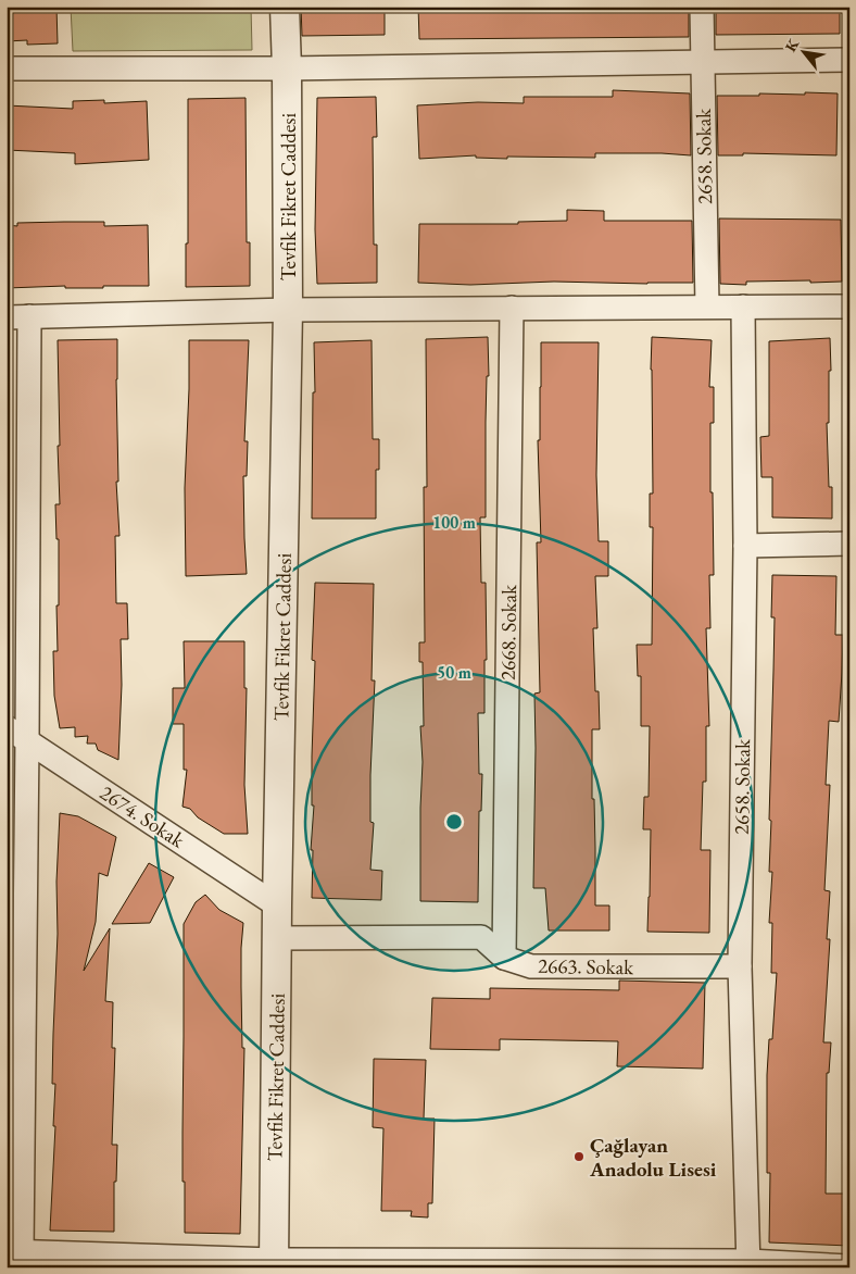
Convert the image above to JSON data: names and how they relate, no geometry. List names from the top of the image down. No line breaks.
{"streets":{"street":["2658. Sokak","Tevfik Fikret Caddesi","2668. Sokak","2674. Sokak","2663. Sokak"]},"crossings":[["2658. Sokak","2663. Sokak"],["Tevfik Fikret Caddesi","2674. Sokak"],["Tevfik Fikret Caddesi","2663. Sokak"],["2668. Sokak","2663. Sokak"]],"places":["Çağlayan Anadolu Lisesi"],"north":"top left","rings":["100 m","50 m"]}
